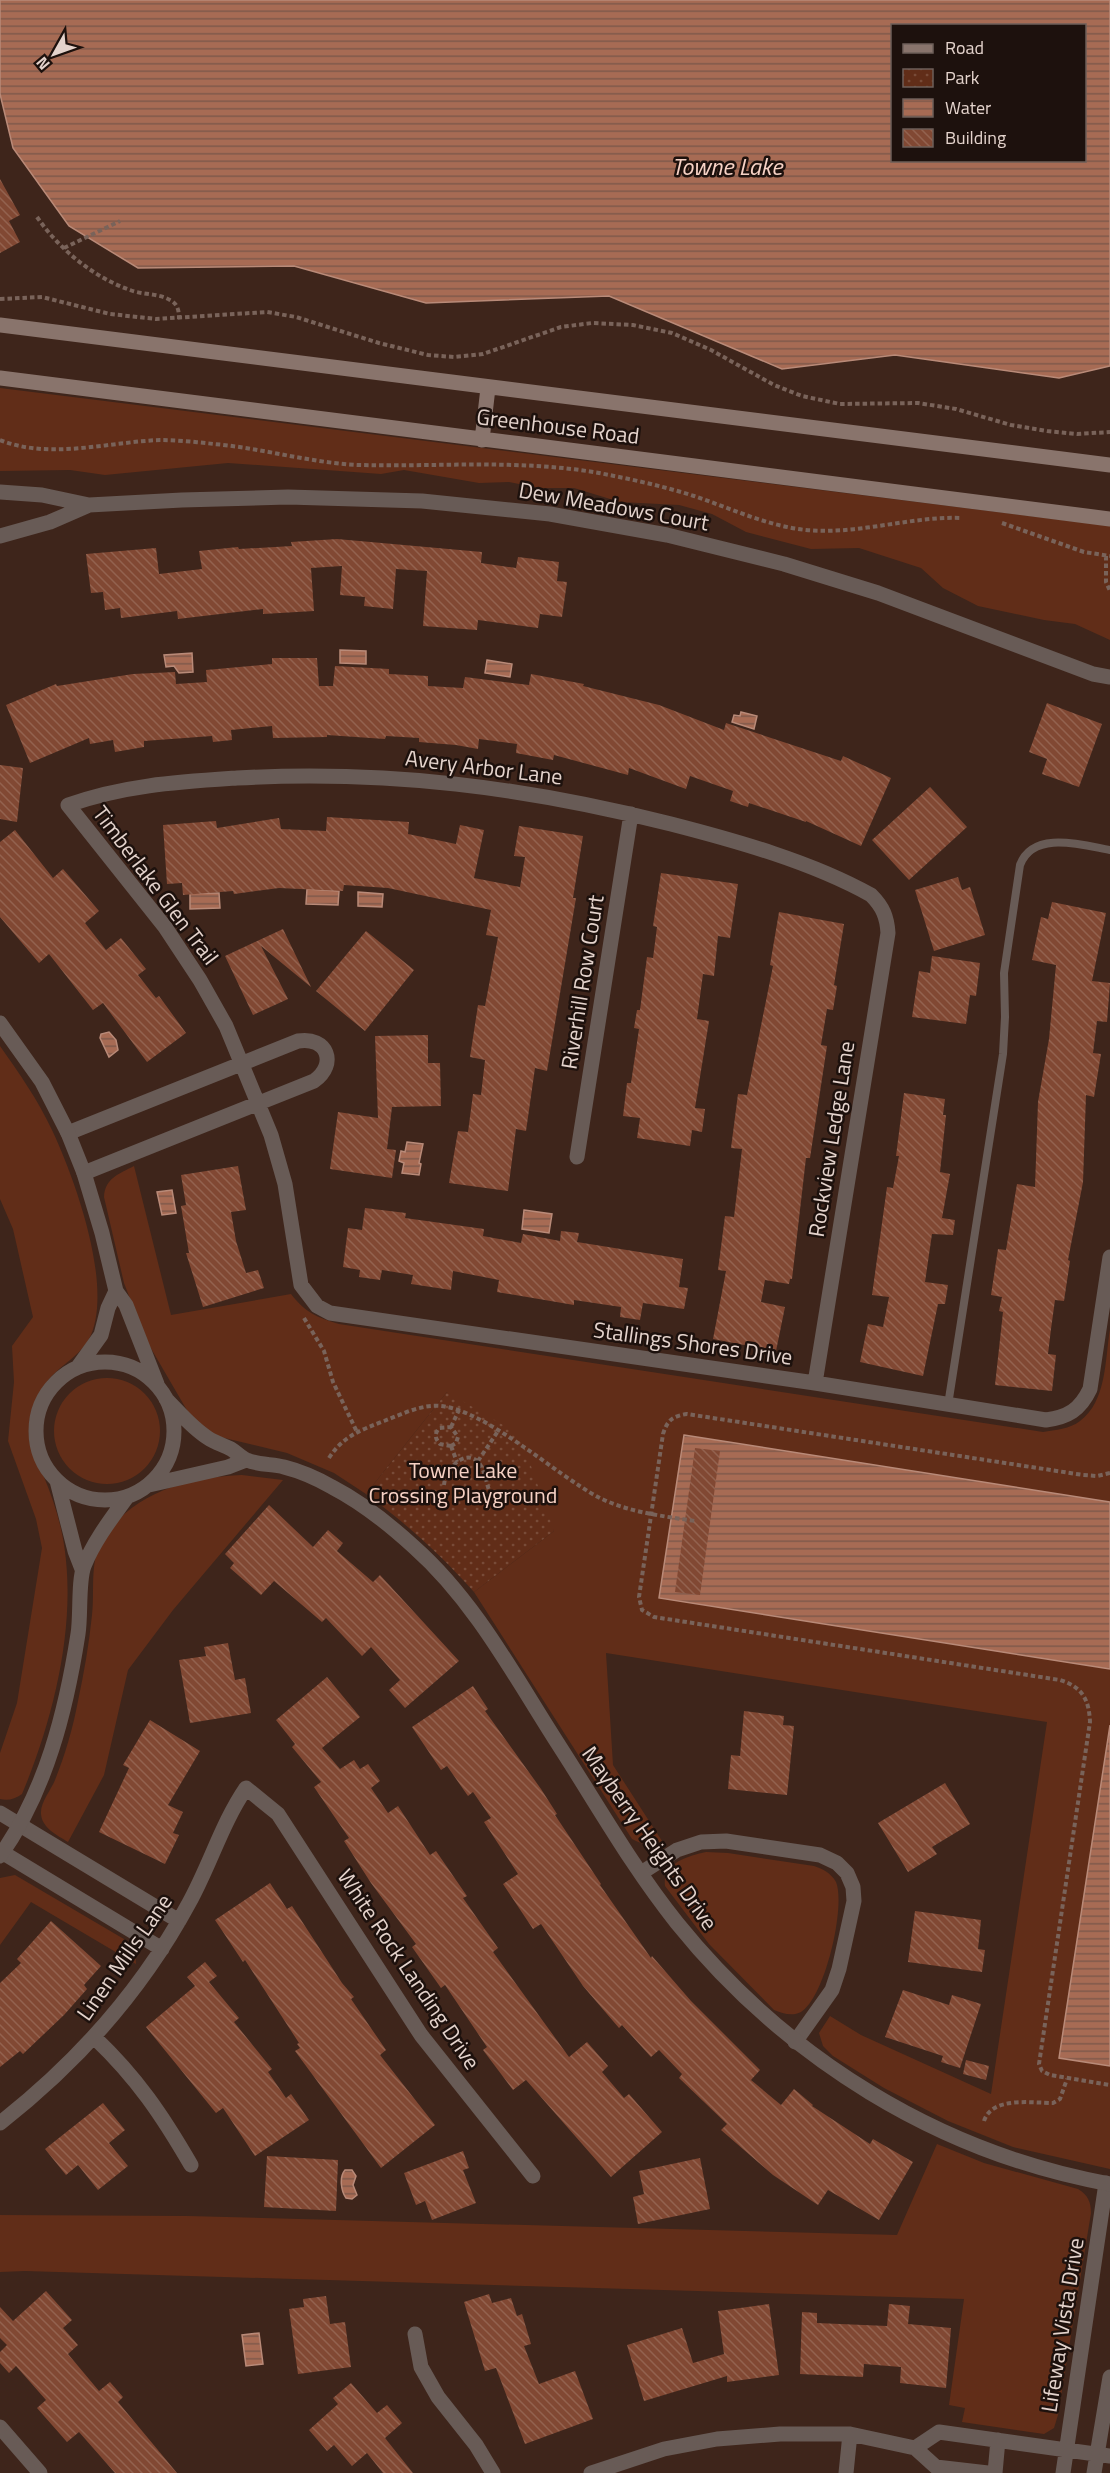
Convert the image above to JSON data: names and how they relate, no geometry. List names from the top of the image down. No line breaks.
{"streets":{"main road":["Greenhouse Road"],"street":["Dew Meadows Court","Avery Arbor Lane","Timberlake Glen Trail","Riverhill Row Court","Rockview Ledge Lane","Stallings Shores Drive","Mayberry Heights Drive","Linen Mills Lane","White Rock Landing Drive","Lifeway Vista Drive"]},"crossings":[["Avery Arbor Lane","Timberlake Glen Trail"],["Avery Arbor Lane","Riverhill Row Court"],["Avery Arbor Lane","Rockview Ledge Lane"],["Timberlake Glen Trail","Stallings Shores Drive"],["Rockview Ledge Lane","Stallings Shores Drive"],["Mayberry Heights Drive","Lifeway Vista Drive"],["Linen Mills Lane","White Rock Landing Drive"]],"water":["Towne Lake"],"parks":["Towne Lake Crossing Playground"],"legend":["Road","Park","Water","Building"],"north":"bottom left"}
